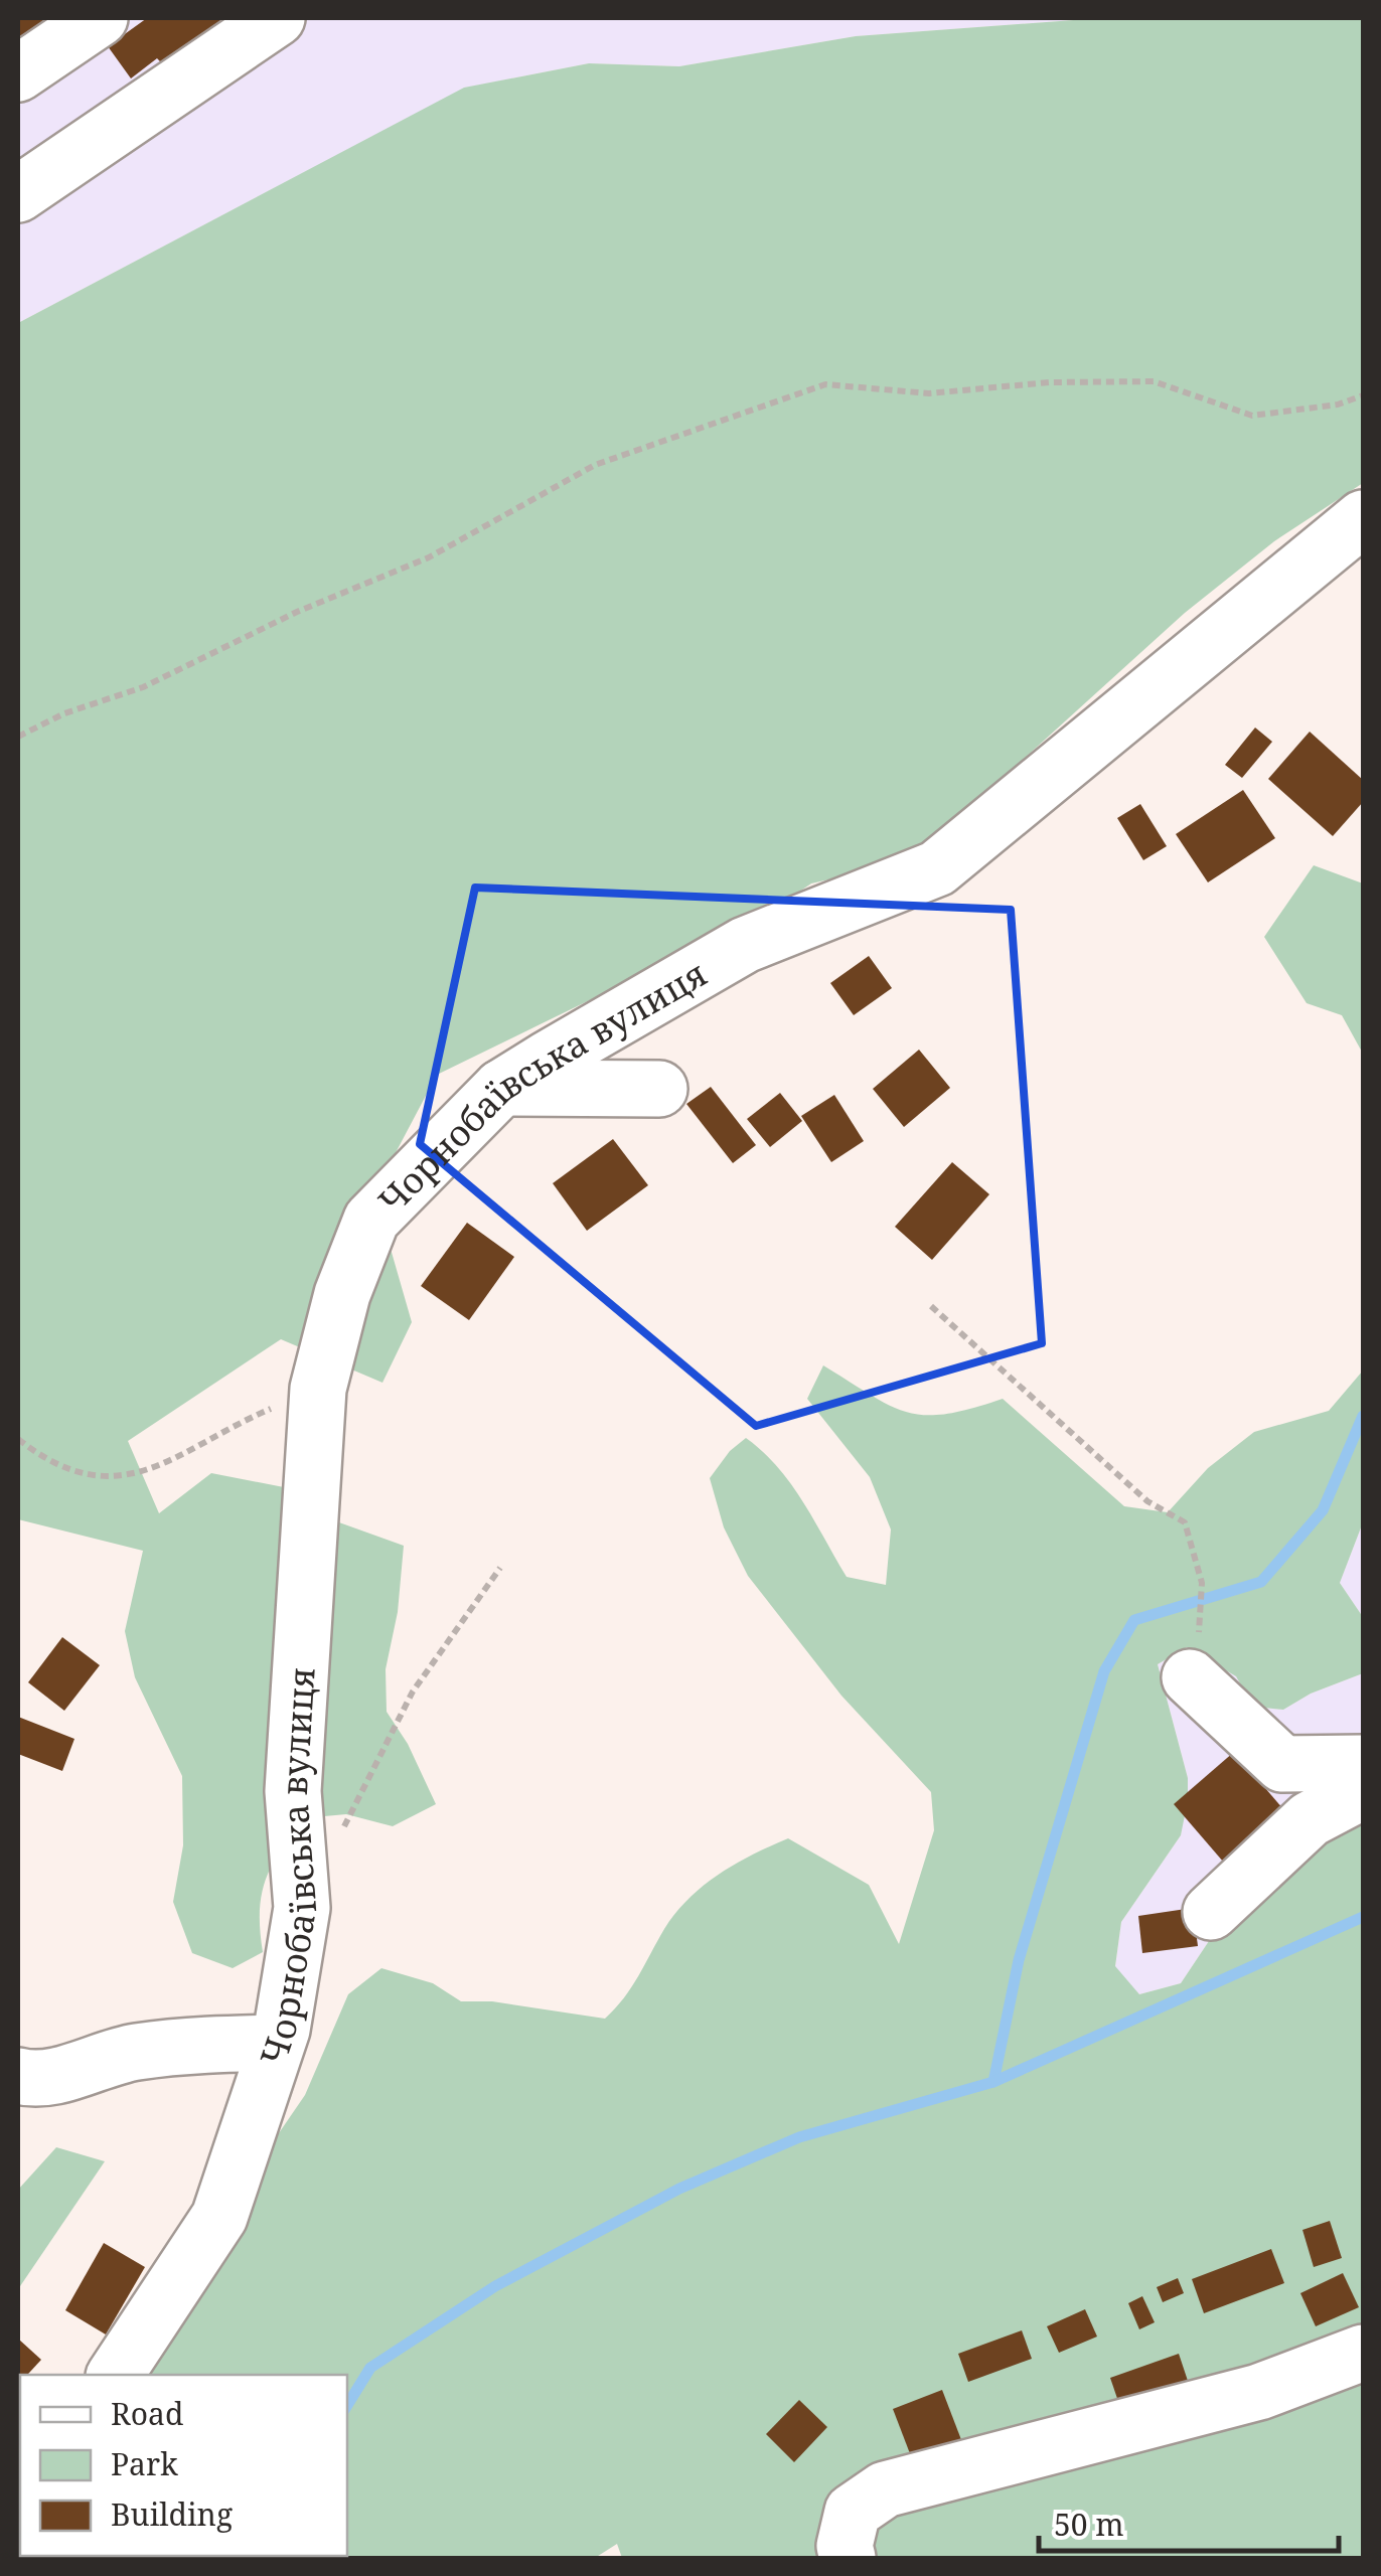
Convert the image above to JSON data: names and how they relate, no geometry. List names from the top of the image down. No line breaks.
{"streets":{"street":["Чорнобаївська вулиця"]},"legend":["Road","Park","Building"],"scale_bar":"50 m"}
